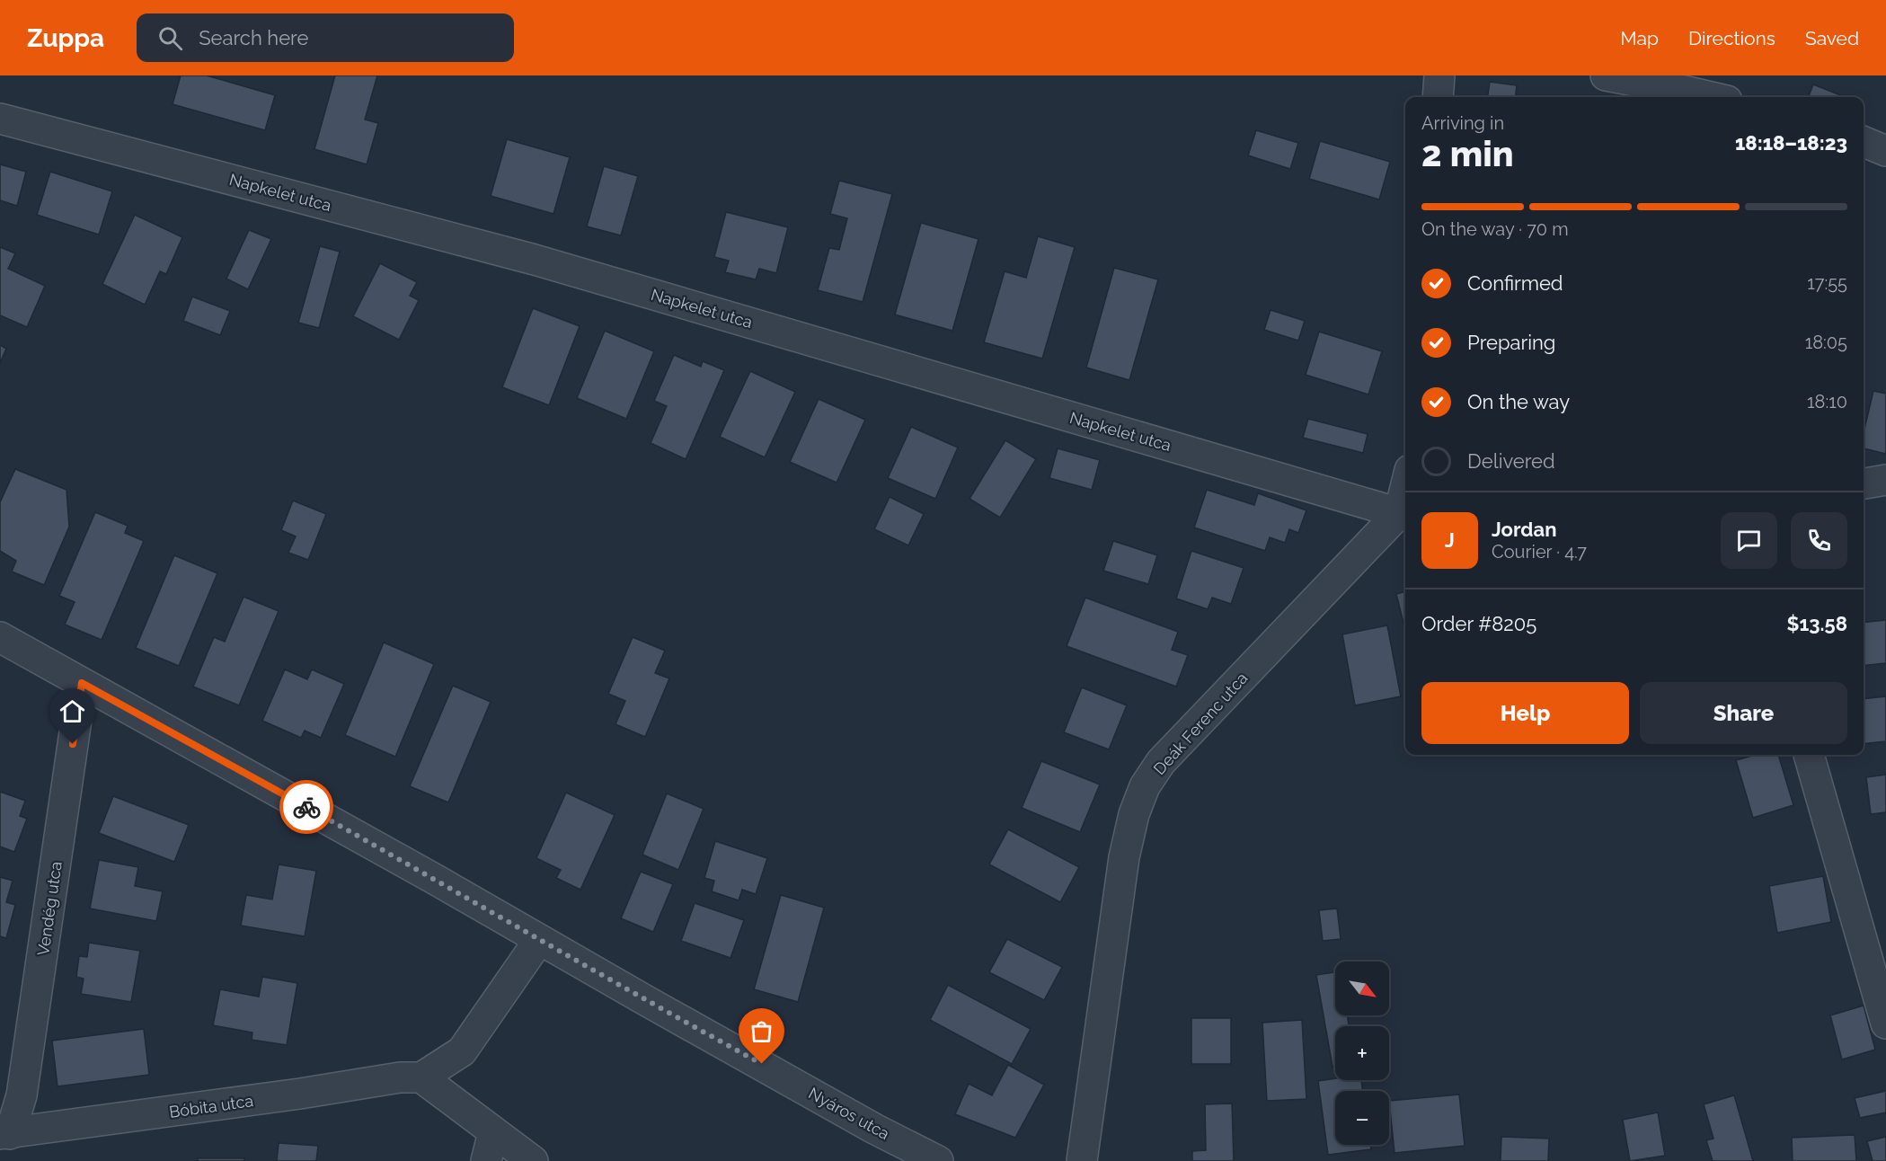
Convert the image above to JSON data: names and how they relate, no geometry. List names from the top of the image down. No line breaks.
{"streets":{"street":["Napkelet utca","Deák Ferenc utca","Vendég utca","Bóbita utca","Nyáros utca"]},"crossings":[["Napkelet utca","Deák Ferenc utca"],["Vendég utca","Bóbita utca"],["Vendég utca","Nyáros utca"],["Bóbita utca","Nyáros utca"]],"north":"bottom right","page":{"header":"Zuppa","search":"Search here","nav":["Map","Directions","Saved"],"heading":["2 min","Arriving in","18:18–18:23"],"panel":["Jordan","Courier · 4.7","Order #8205","$13.58"],"bar":"On the way · 70 m","list":[["Confirmed","17:55"],["Preparing","18:05"],["On the way","18:10"],"Delivered"],"round":"J","buttons":["Help","Share"],"map_buttons":["+","−"]}}
